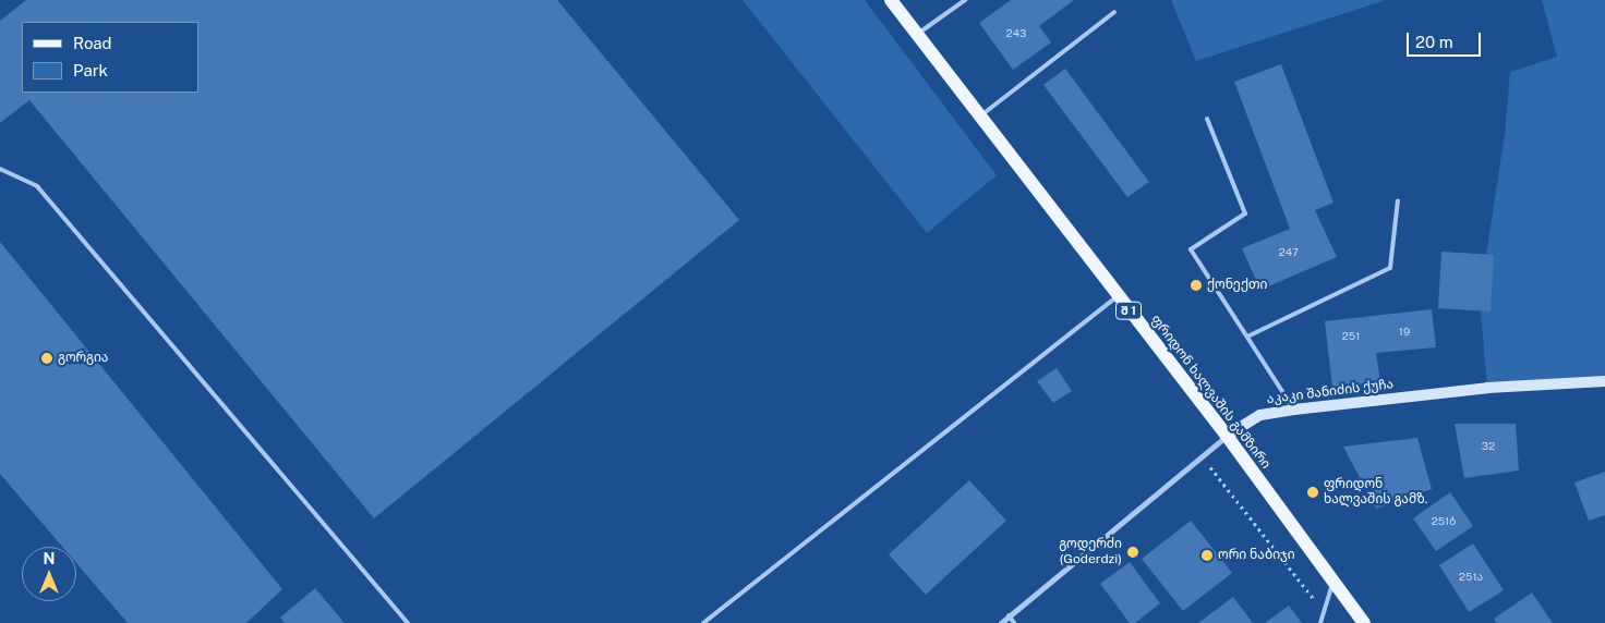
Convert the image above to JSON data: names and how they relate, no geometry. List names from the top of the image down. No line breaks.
{"streets":{"main road":["შ 1","ფრიდონ ხალვაშის გამზირი"],"street":["აკაკი შანიძის ქუჩა"]},"crossings":[["ფრიდონ ხალვაშის გამზირი","აკაკი შანიძის ქუჩა"]],"places":["ქონექთი","გორგია","ფრიდონ ხალვაშის გამზ.","გოდერძი (Goderdzi)","ორი ნაბიჯი"],"house_numbers":["243","247","19","251","32","251ბ","251ა"],"legend":["Road","Park"],"scale_bar":"20 m","north":"top"}
